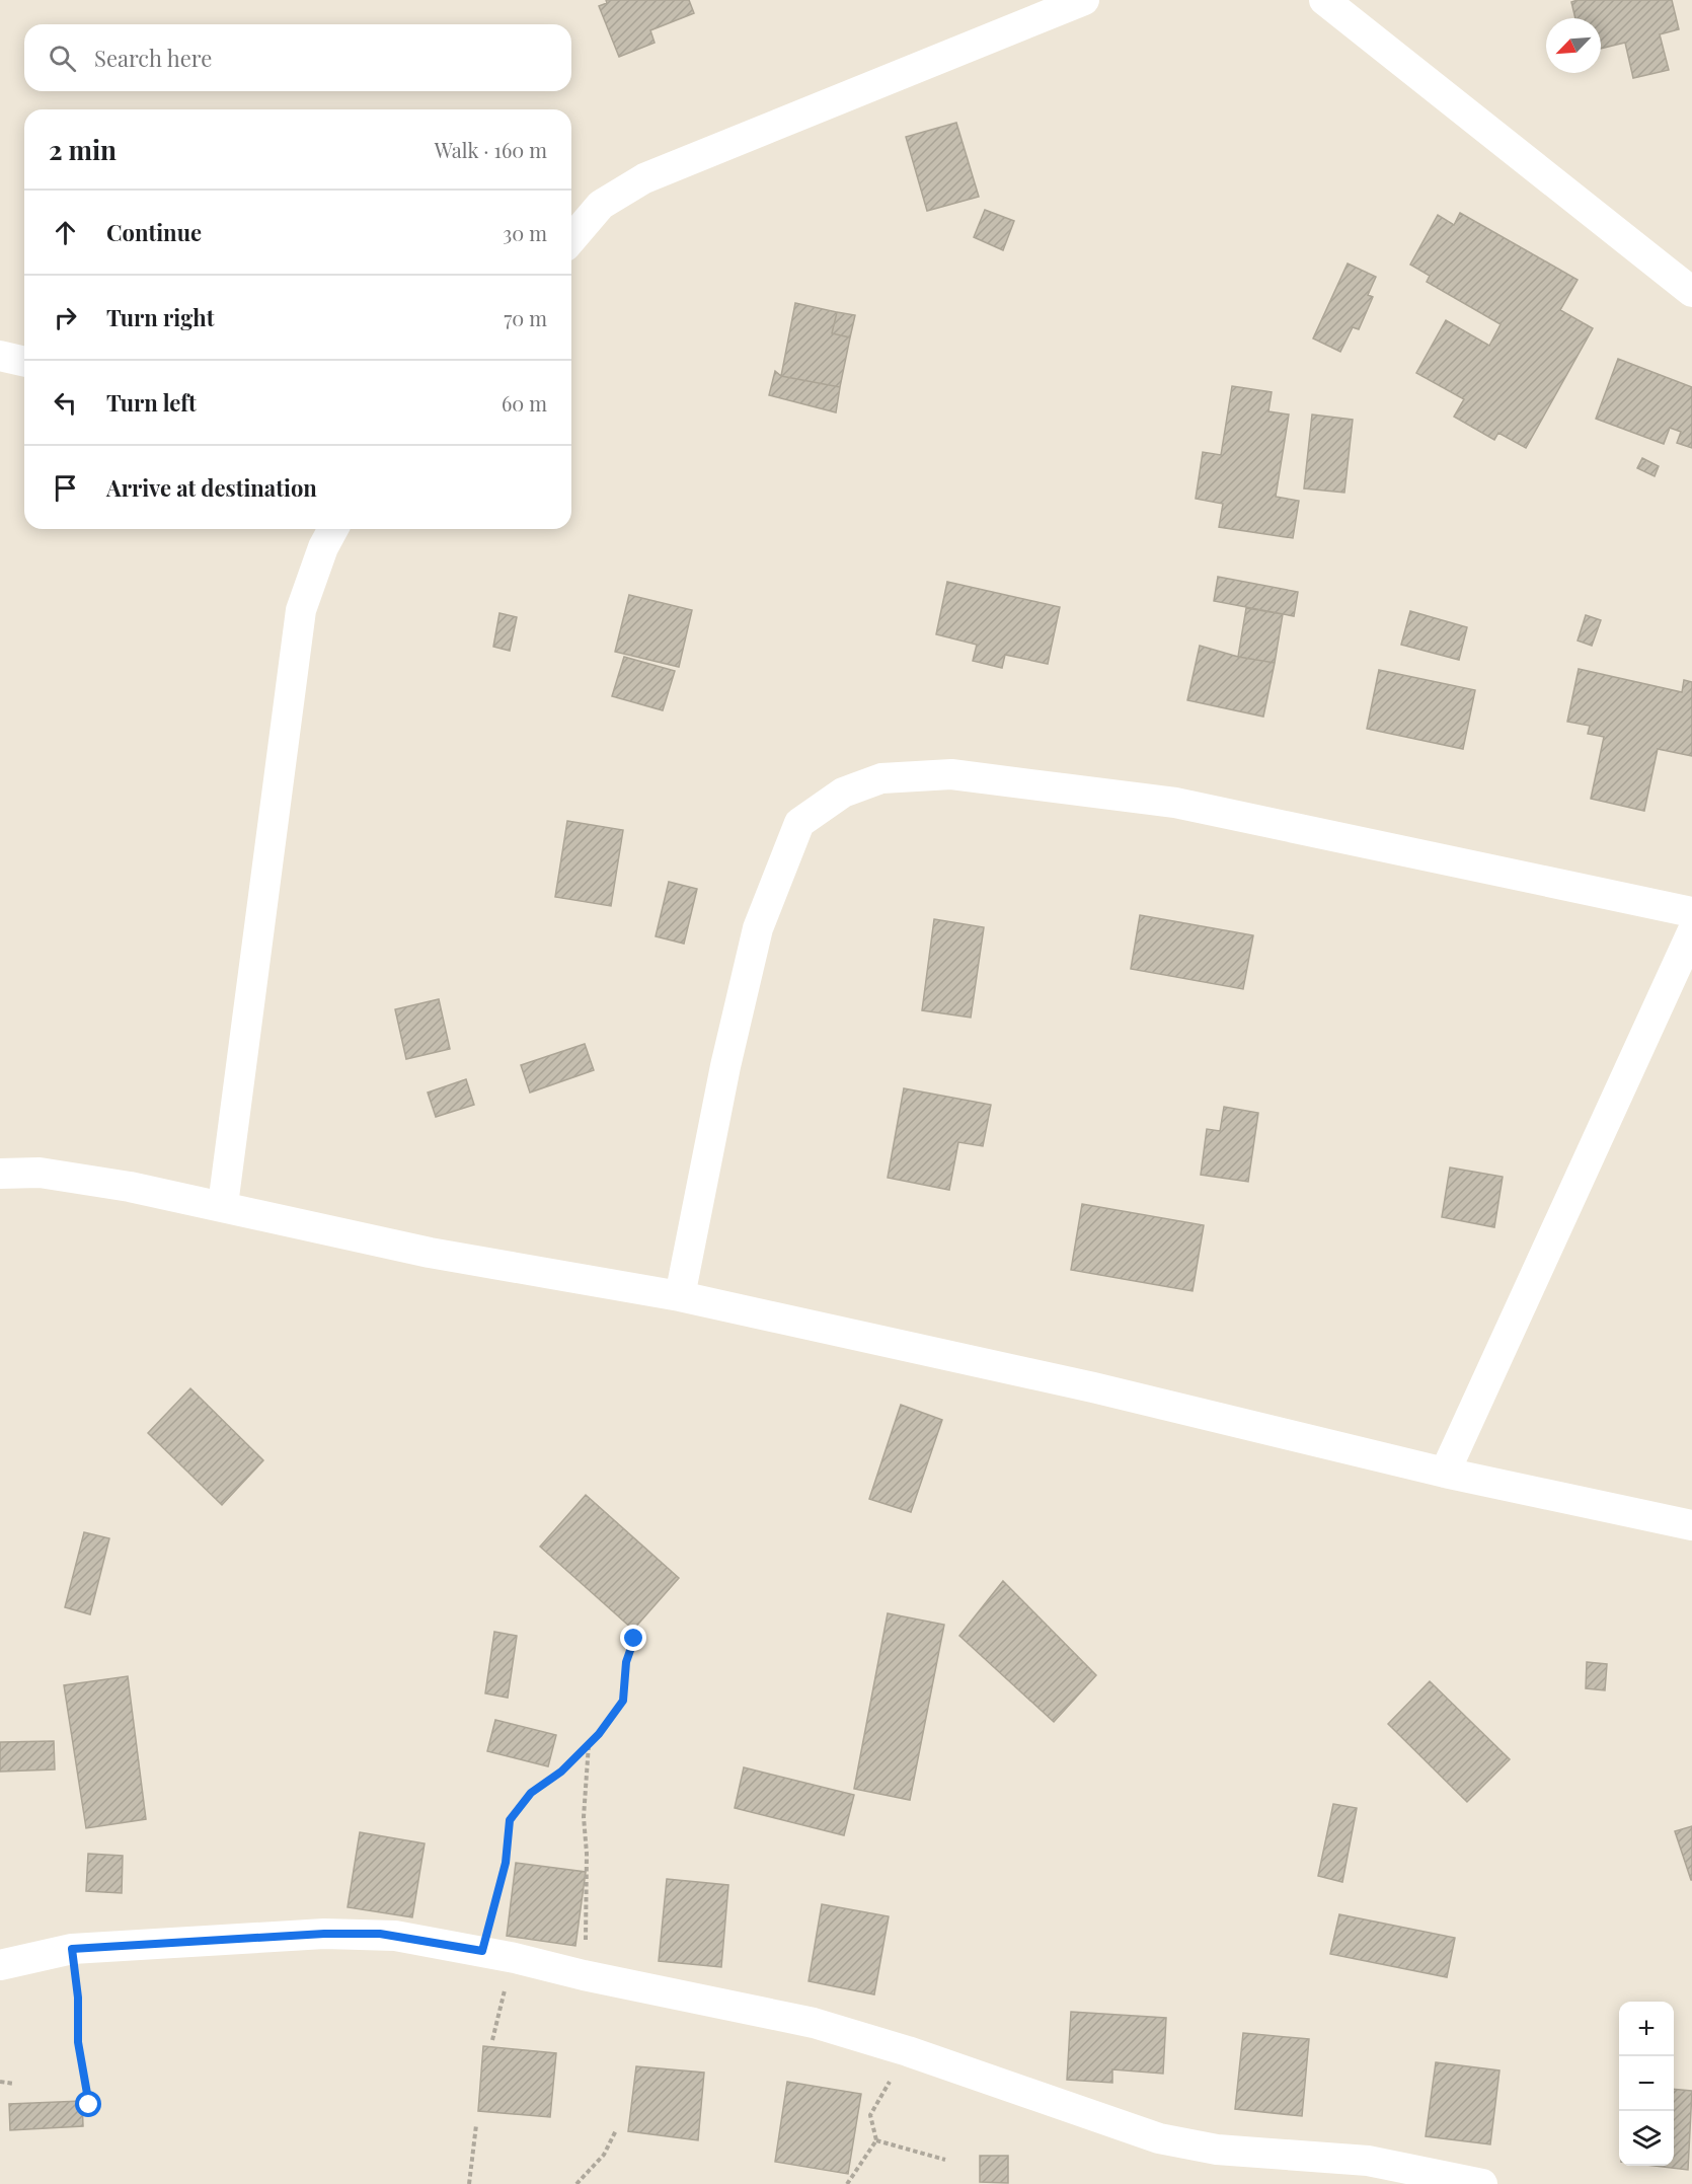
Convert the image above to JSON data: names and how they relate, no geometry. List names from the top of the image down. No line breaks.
{"north":"bottom left","page":{"search":"Search here","heading":["2 min","Walk · 160 m"],"list":[["Continue","30 m"],["Turn right","70 m"],["Turn left","60 m"],"Arrive at destination"],"map_buttons":["+","−"]}}
